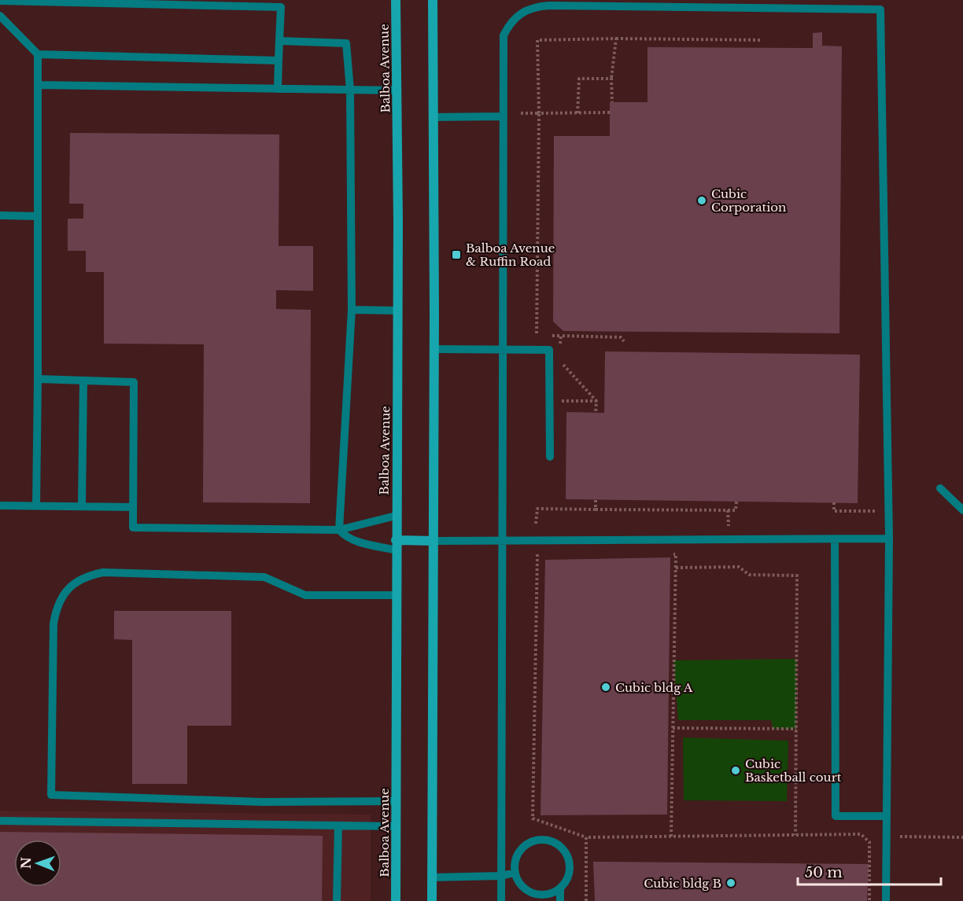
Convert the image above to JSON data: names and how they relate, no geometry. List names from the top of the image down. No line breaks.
{"streets":{"main road":["Balboa Avenue"]},"places":{"other":["Cubic Corporation","Cubic bldg A","Cubic Basketball court","Cubic bldg B"],"transit":["Balboa Avenue & Ruffin Road"]},"scale_bar":"50 m","north":"left"}
